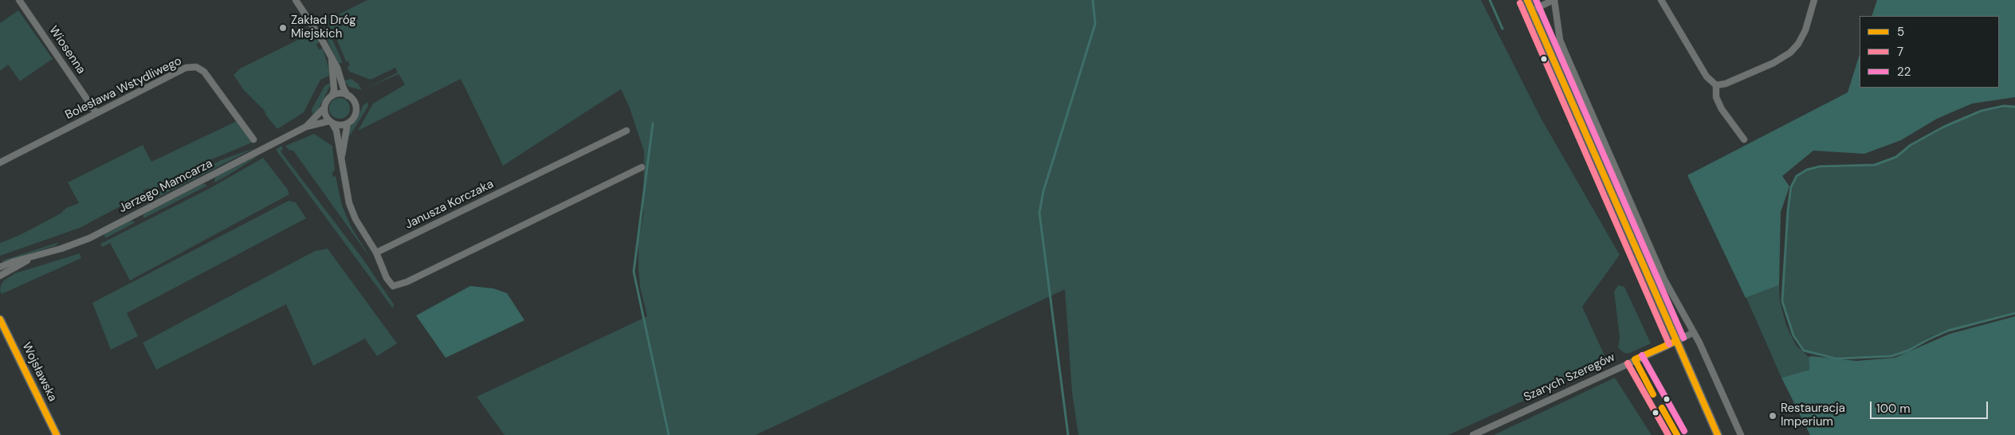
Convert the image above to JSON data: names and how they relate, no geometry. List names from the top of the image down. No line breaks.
{"streets":{"street":["Wiosenna","Bolesława Wstydliwego","Jerzego Mamcarza","Janusza Korczaka","Wojsławska","Szarych Szeregów"]},"crossings":[["Wiosenna","Bolesława Wstydliwego"]],"places":["Zakład Dróg Miejskich","Restauracja Imperium"],"lines":["transit line 5","transit line 22","transit line 7"],"legend":["5","7","22"],"scale_bar":"100 m"}
